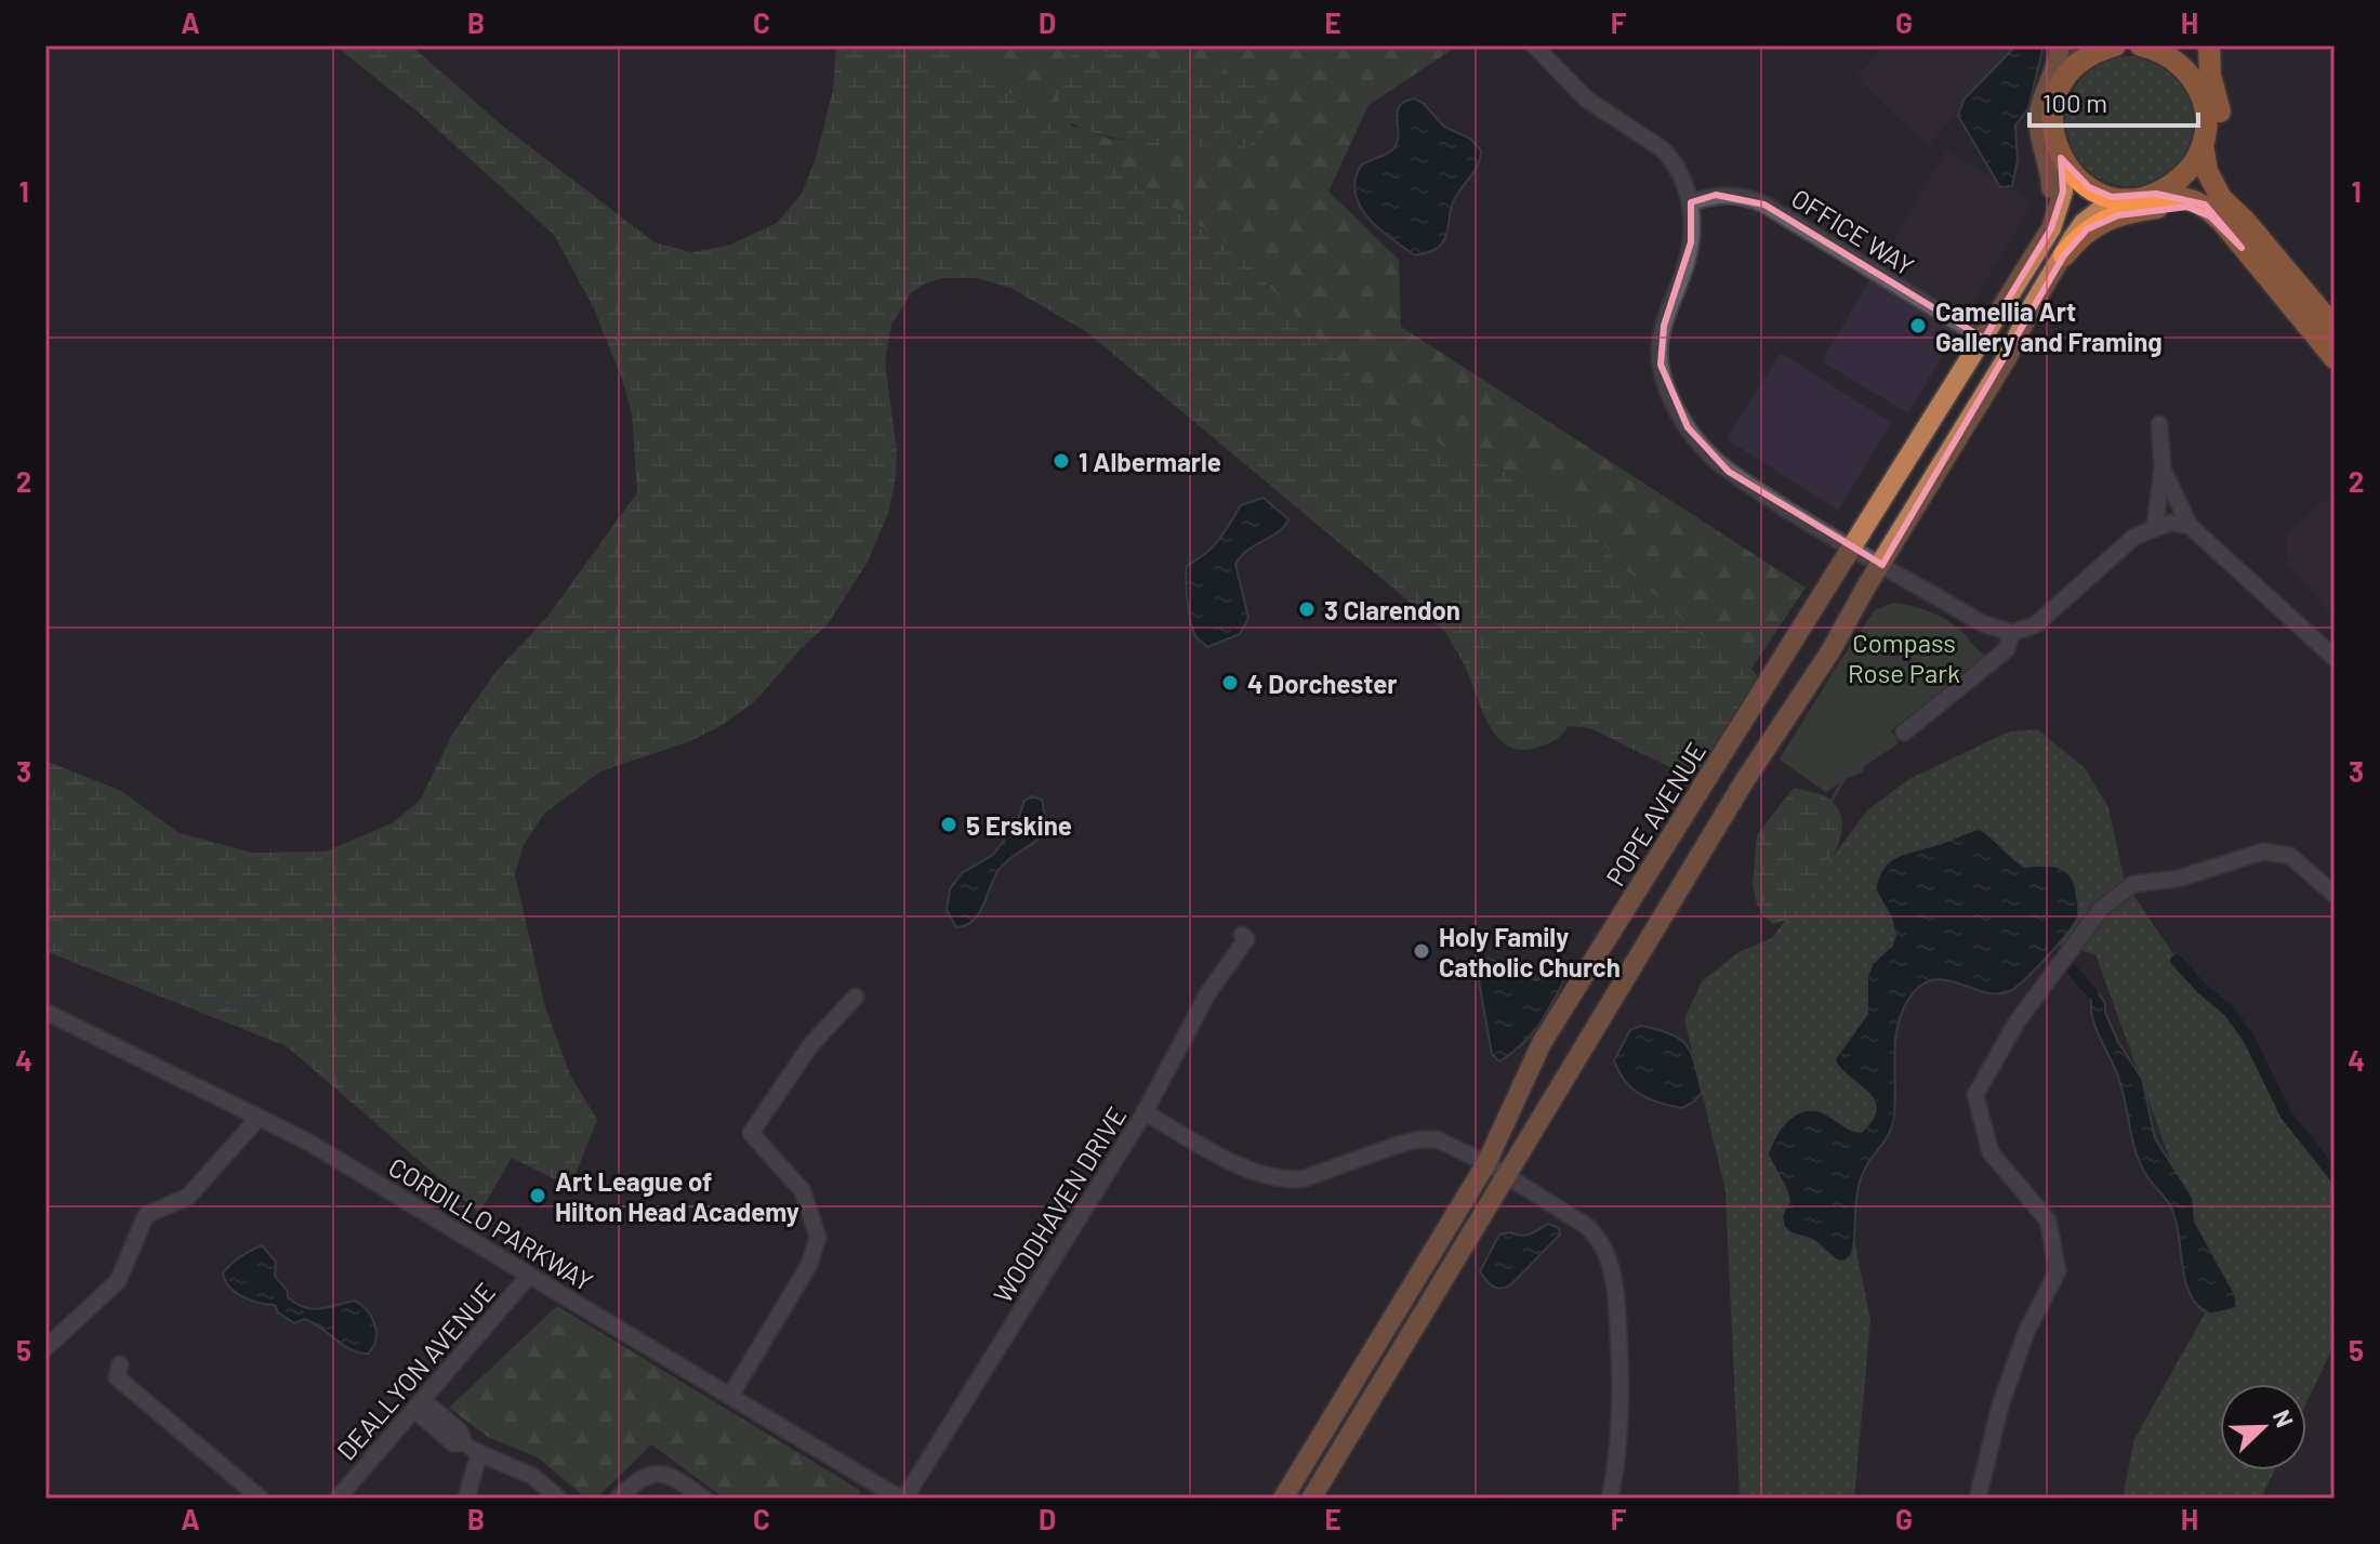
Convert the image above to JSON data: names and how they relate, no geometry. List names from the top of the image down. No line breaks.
{"streets":{"main road":["POPE AVENUE"],"street":["OFFICE WAY","WOODHAVEN DRIVE","CORDILLO PARKWAY","DEALLYON AVENUE"]},"crossings":[["OFFICE WAY","POPE AVENUE"],["WOODHAVEN DRIVE","CORDILLO PARKWAY"],["CORDILLO PARKWAY","DEALLYON AVENUE"]],"parks":["Compass Rose Park"],"places":["Camellia Art Gallery and Framing","1 Albermarle","3 Clarendon","4 Dorchester","5 Erskine","Holy Family Catholic Church","Art League of Hilton Head Academy"],"scale_bar":"100 m","north":"top right","grid":{"columns":["A","B","C","D","E","F","G","H"],"rows":["1","2","3","4","5"]}}
